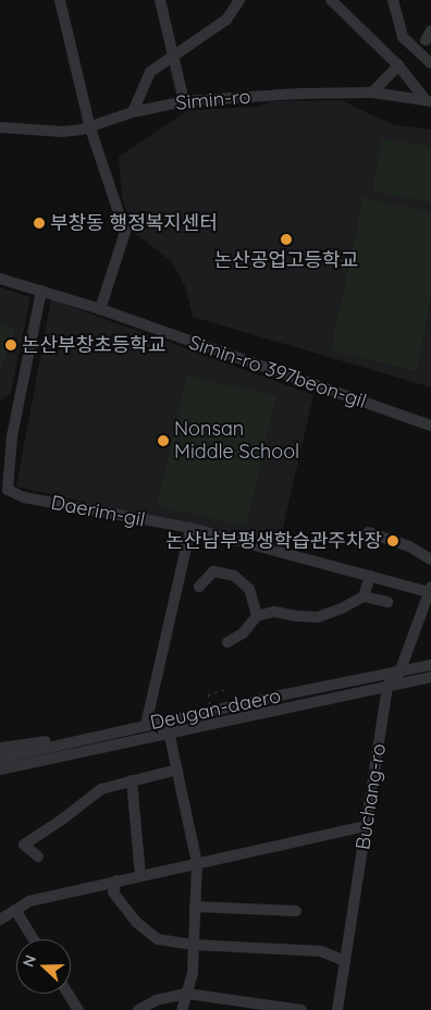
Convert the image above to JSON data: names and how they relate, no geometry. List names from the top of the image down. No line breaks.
{"streets":{"street":["Simin-ro","Simin-ro 397beon-gil","Daerim-gil","Deugan-daero","Buchang-ro"]},"crossings":[["Simin-ro 397beon-gil","Daerim-gil"],["Deugan-daero","Buchang-ro"]],"places":["부창동 행정복지센터","논산공업고등학교","논산부창초등학교","Nonsan Middle School","논산남부평생학습관주차장"],"north":"left"}
